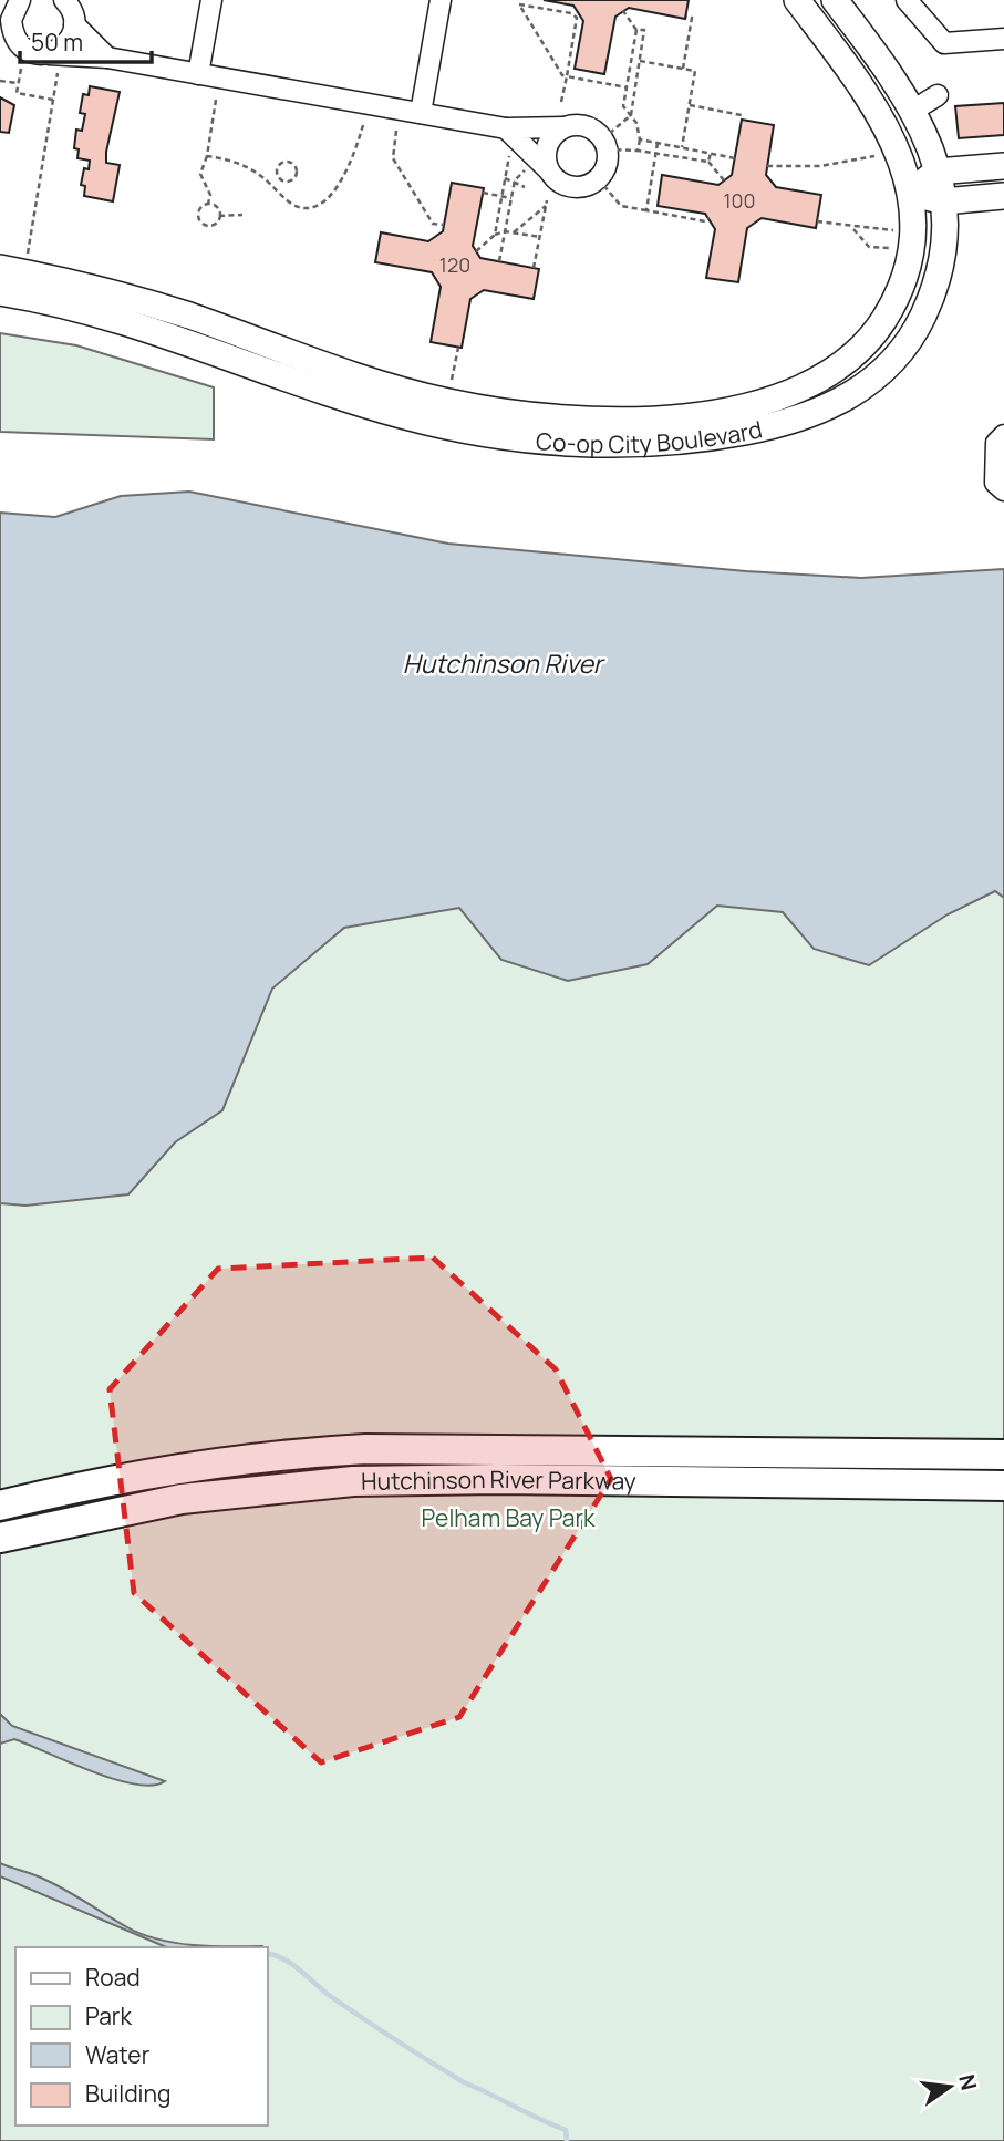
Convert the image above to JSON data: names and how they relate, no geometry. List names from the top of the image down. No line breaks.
{"streets":{"highway":["Hutchinson River Parkway"],"main road":["Co-op City Boulevard"]},"water":["Hutchinson River"],"parks":["Pelham Bay Park"],"house_numbers":["100","120"],"legend":["Road","Park","Water","Building"],"scale_bar":"50 m","north":"right"}
